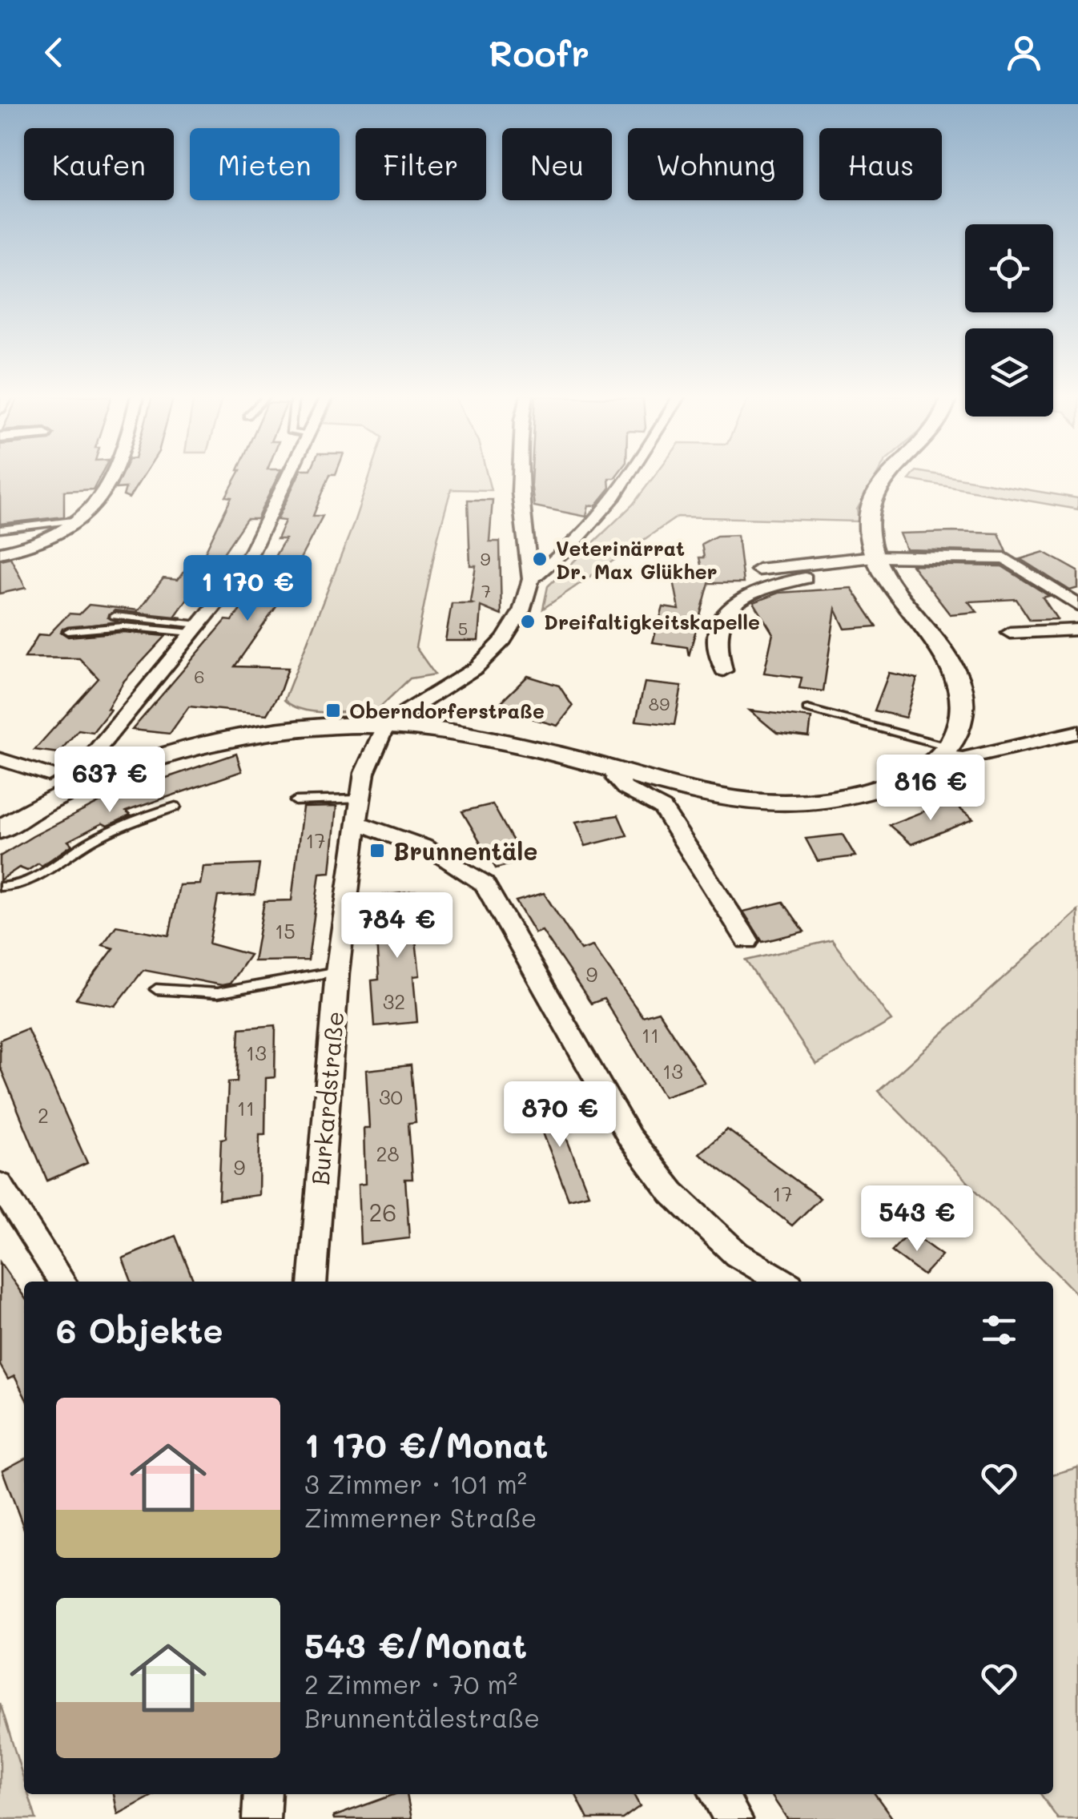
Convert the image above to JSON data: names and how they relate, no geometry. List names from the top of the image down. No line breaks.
{"streets":{"street":["Burkardstraße"]},"places":{"other":["Veterinärrat Dr. Max Glükher","Dreifaltigkeitskapelle"],"transit":["Oberndorferstraße","Brunnentäle"]},"house_numbers":["9","7","5","6","89","17","15","9","32","11","13","13","30","11","2","28","9","17","26"],"page":{"header":"Roofr","chip":["Kaufen","Mieten","Filter","Neu","Wohnung","Haus"],"price":["1 170 €","637 €","816 €","784 €","870 €","543 €"],"heading":"6 Objekte","list":[{"name":"1 170 €/Monat","note":"3 Zimmer · 101 m² · Zimmerner Straße"},{"name":"543 €/Monat","note":"2 Zimmer · 70 m² · Brunnentälestraße"}]}}
